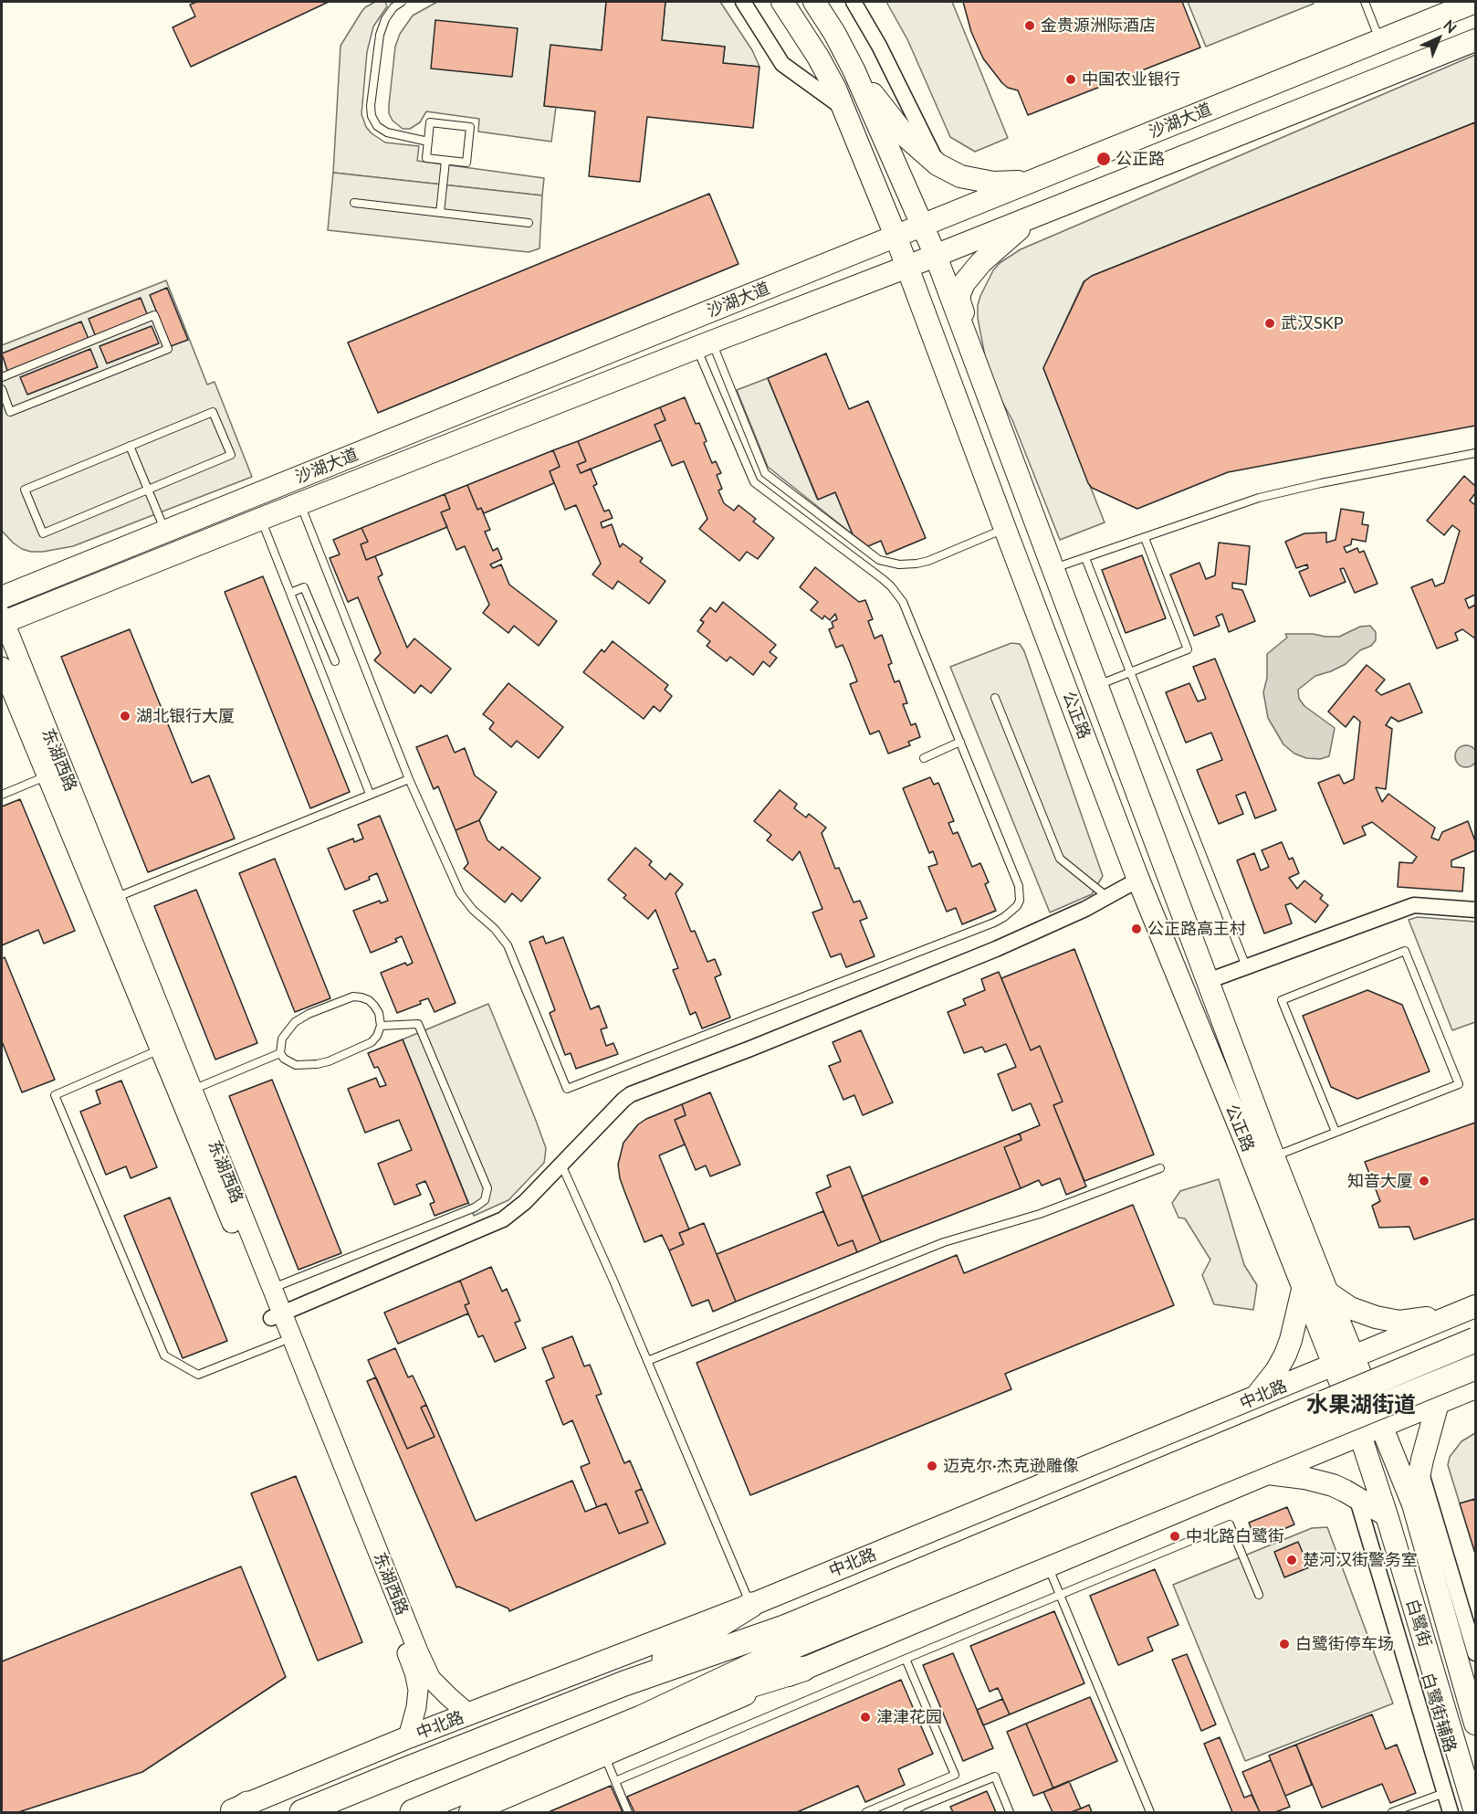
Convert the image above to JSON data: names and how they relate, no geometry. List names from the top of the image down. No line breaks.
{"streets":{"main road":["沙湖大道","公正路","中北路","白鹭街"],"street":["东湖西路","白鹭街辅路"]},"crossings":[["沙湖大道","公正路"],["沙湖大道","东湖西路"],["公正路","中北路"],["公正路","白鹭街"],["东湖西路","中北路"],["中北路","白鹭街"]],"districts":["水果湖街道"],"places":["金贵源洲际酒店","中国农业银行","公正路","武汉SKP","湖北银行大厦","公正路高王村","知音大厦","迈克尔·杰克逊雕像","中北路白鹭街","楚河汉街警务室","白鹭街停车场","津津花园"],"north":"top right"}
